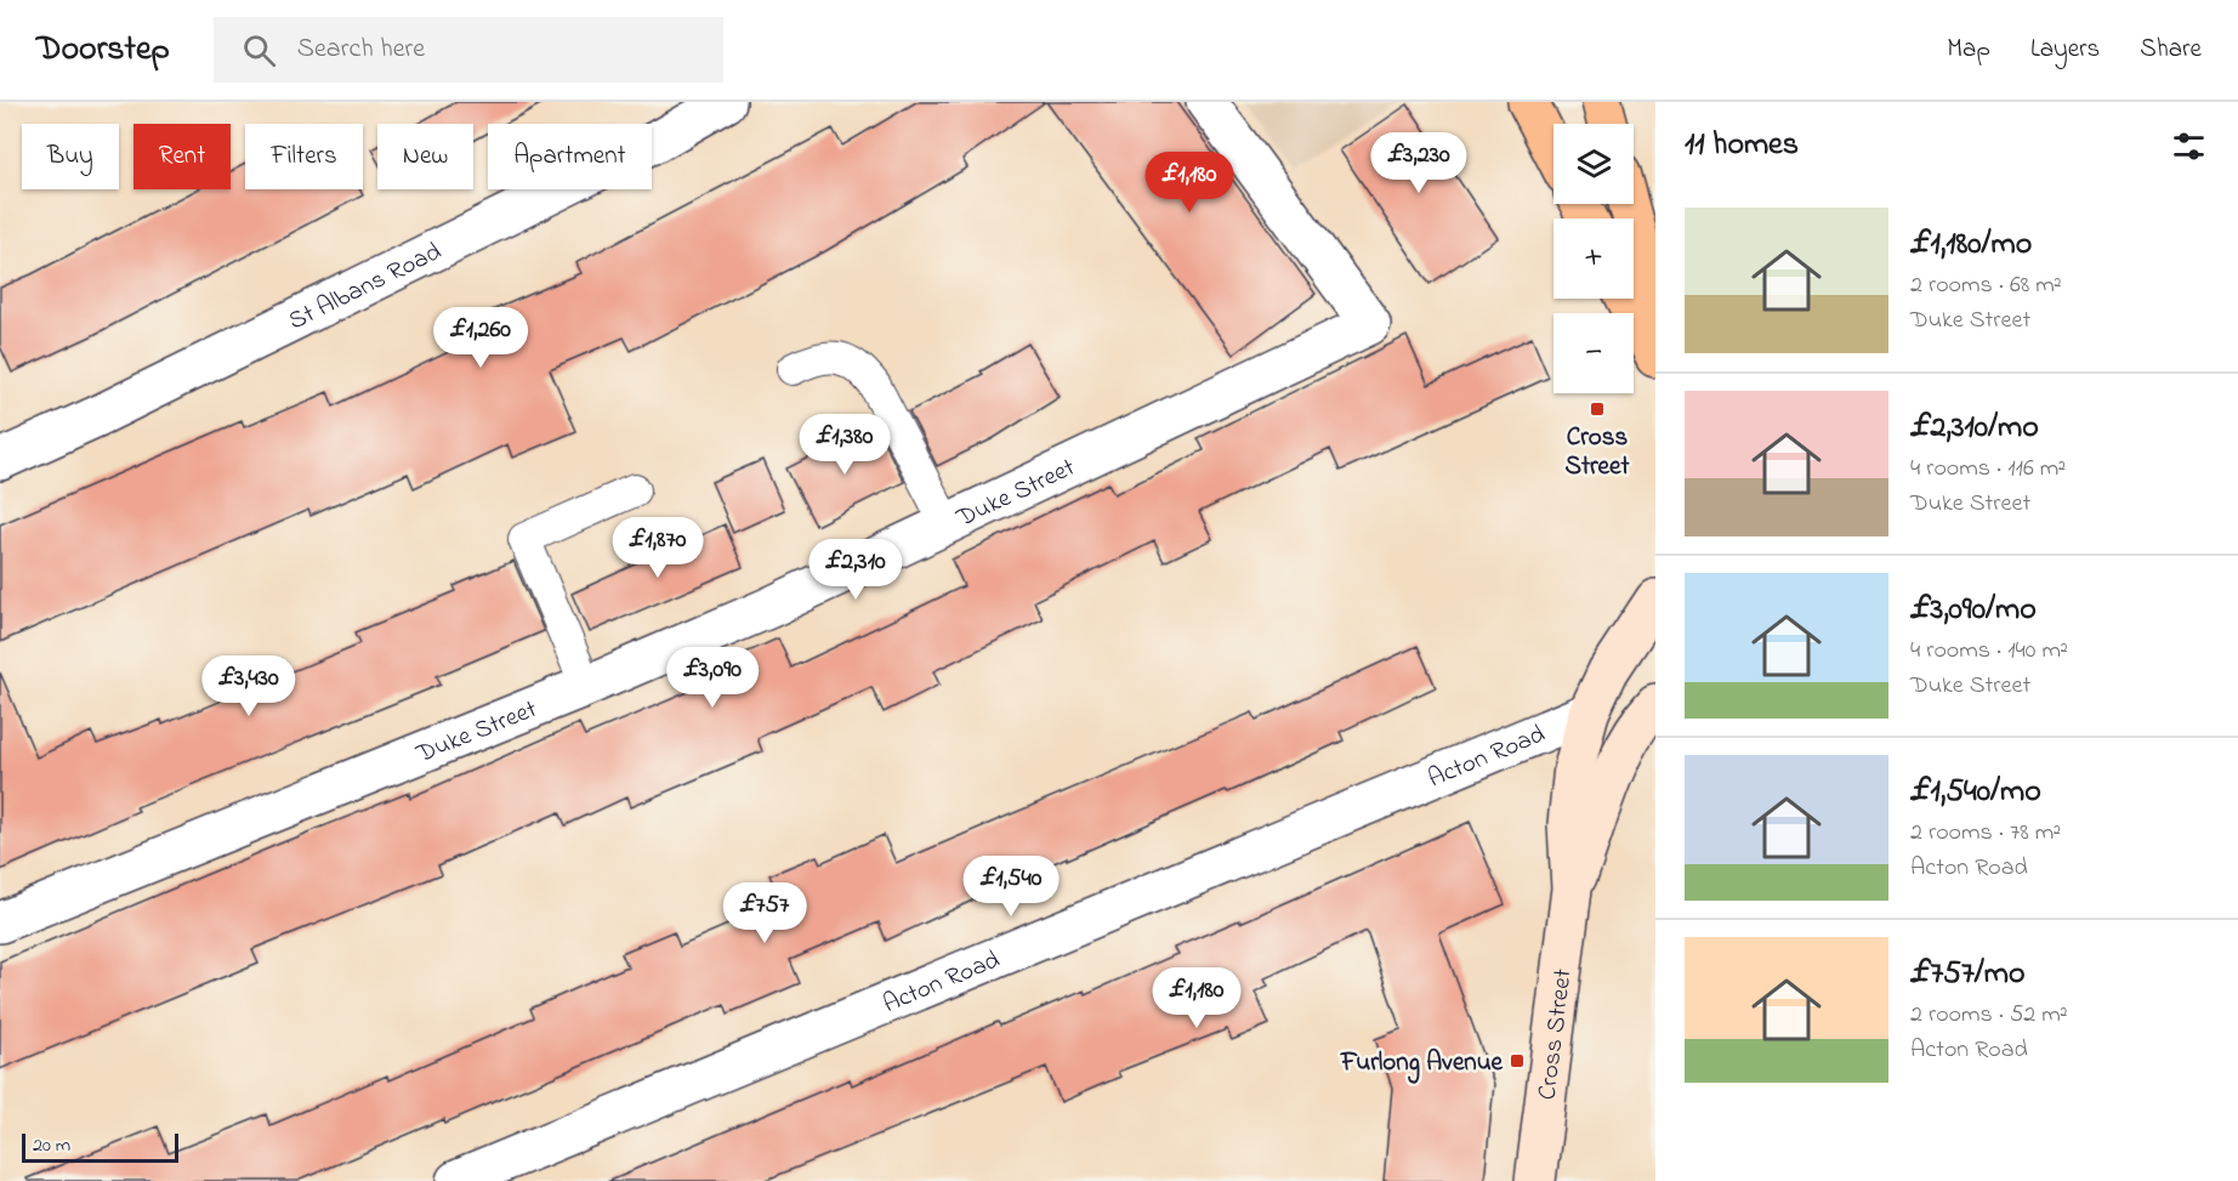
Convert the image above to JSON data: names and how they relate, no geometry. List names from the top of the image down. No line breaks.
{"streets":{"street":["St Albans Road","Duke Street","Acton Road","Cross Street"]},"crossings":[["Acton Road","Cross Street"]],"places":{"transit":["Cross Street","Furlong Avenue"]},"scale_bar":"20 m","page":{"header":"Doorstep","search":"Search here","nav":["Map","Layers","Share"],"heading":"11 homes","map_buttons":["+","−"],"chip":["Buy","Rent","Filters","New","Apartment"],"price":["£3,230","£1,180","£1,260","£1,380","£1,870","£2,310","£3,090","£3,430","£1,540","£757","£1,180"],"list":[{"name":"£1,180/mo","note":"2 rooms · 68 m² · Duke Street"},{"name":"£2,310/mo","note":"4 rooms · 116 m² · Duke Street"},{"name":"£3,090/mo","note":"4 rooms · 140 m² · Duke Street"},{"name":"£1,540/mo","note":"2 rooms · 78 m² · Acton Road"},{"name":"£757/mo","note":"2 rooms · 52 m² · Acton Road"}],"scale":"20 m"}}
